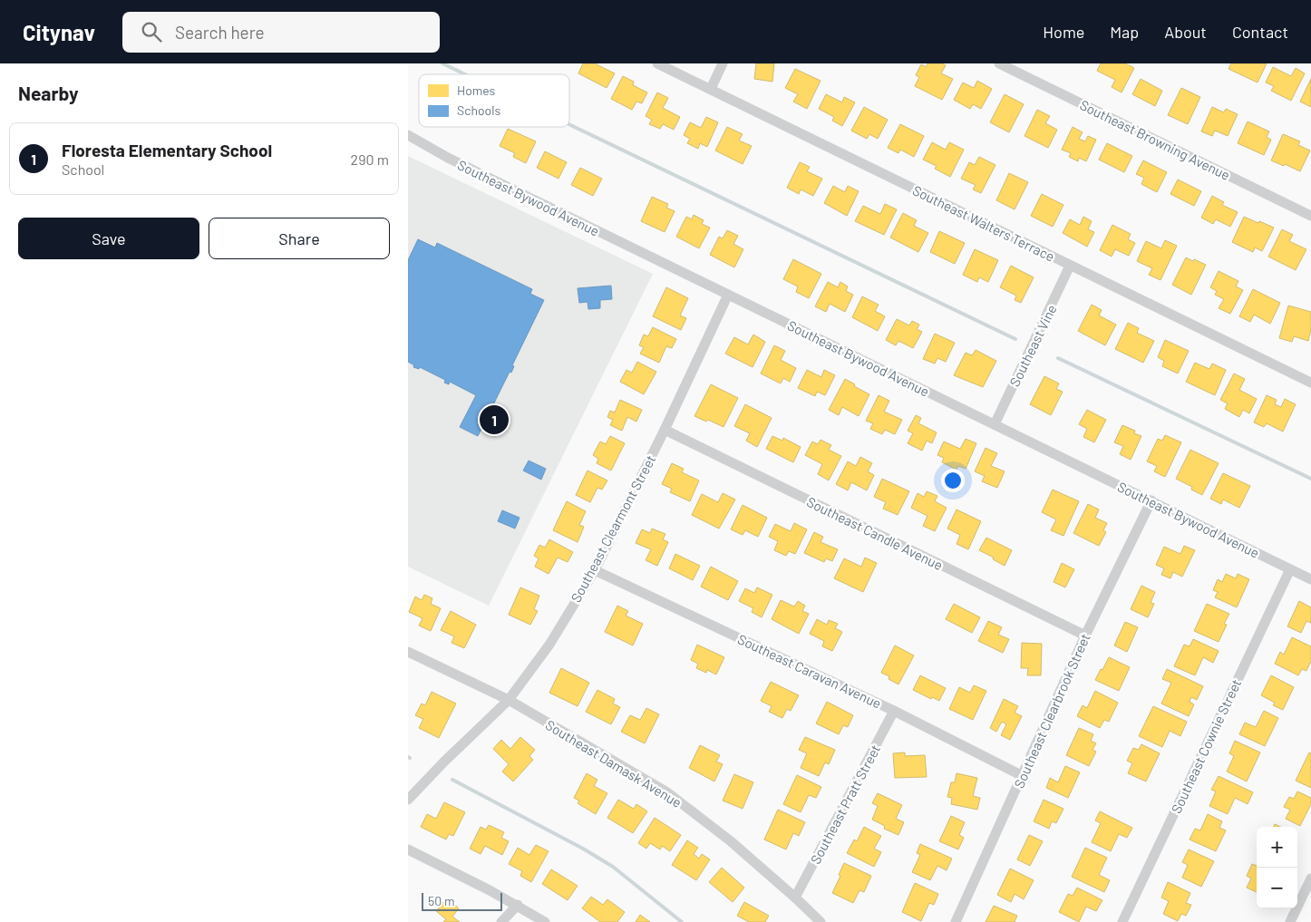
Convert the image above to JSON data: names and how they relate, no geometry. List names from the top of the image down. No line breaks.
{"streets":{"street":["Southeast Browning Avenue","Southeast Bywood Avenue","Southeast Walters Terrace","Southeast Vine","Southeast Clearmont Street","Southeast Candle Avenue","Southeast Caravan Avenue","Southeast Clearbrook Street","Southeast Cownie Street","Southeast Damask Avenue","Southeast Pratt Street"]},"crossings":[["Southeast Bywood Avenue","Southeast Vine"],["Southeast Bywood Avenue","Southeast Clearmont Street"],["Southeast Bywood Avenue","Southeast Clearbrook Street"],["Southeast Bywood Avenue","Southeast Cownie Street"],["Southeast Walters Terrace","Southeast Vine"],["Southeast Clearmont Street","Southeast Candle Avenue"],["Southeast Clearmont Street","Southeast Caravan Avenue"],["Southeast Clearmont Street","Southeast Damask Avenue"],["Southeast Candle Avenue","Southeast Clearbrook Street"],["Southeast Caravan Avenue","Southeast Clearbrook Street"],["Southeast Caravan Avenue","Southeast Pratt Street"],["Southeast Damask Avenue","Southeast Pratt Street"]],"legend":["Homes","Schools"],"scale_bar":"50 m","page":{"header":"Citynav","search":"Search here","nav":["Home","Map","About","Contact"],"heading":"Nearby","list":[{"mark":"1","name":"Floresta Elementary School","note":"School","value":"290 m"}],"buttons":["Save","Share"],"pins":"1","map_buttons":["+","−"],"scale":"50 m"}}
